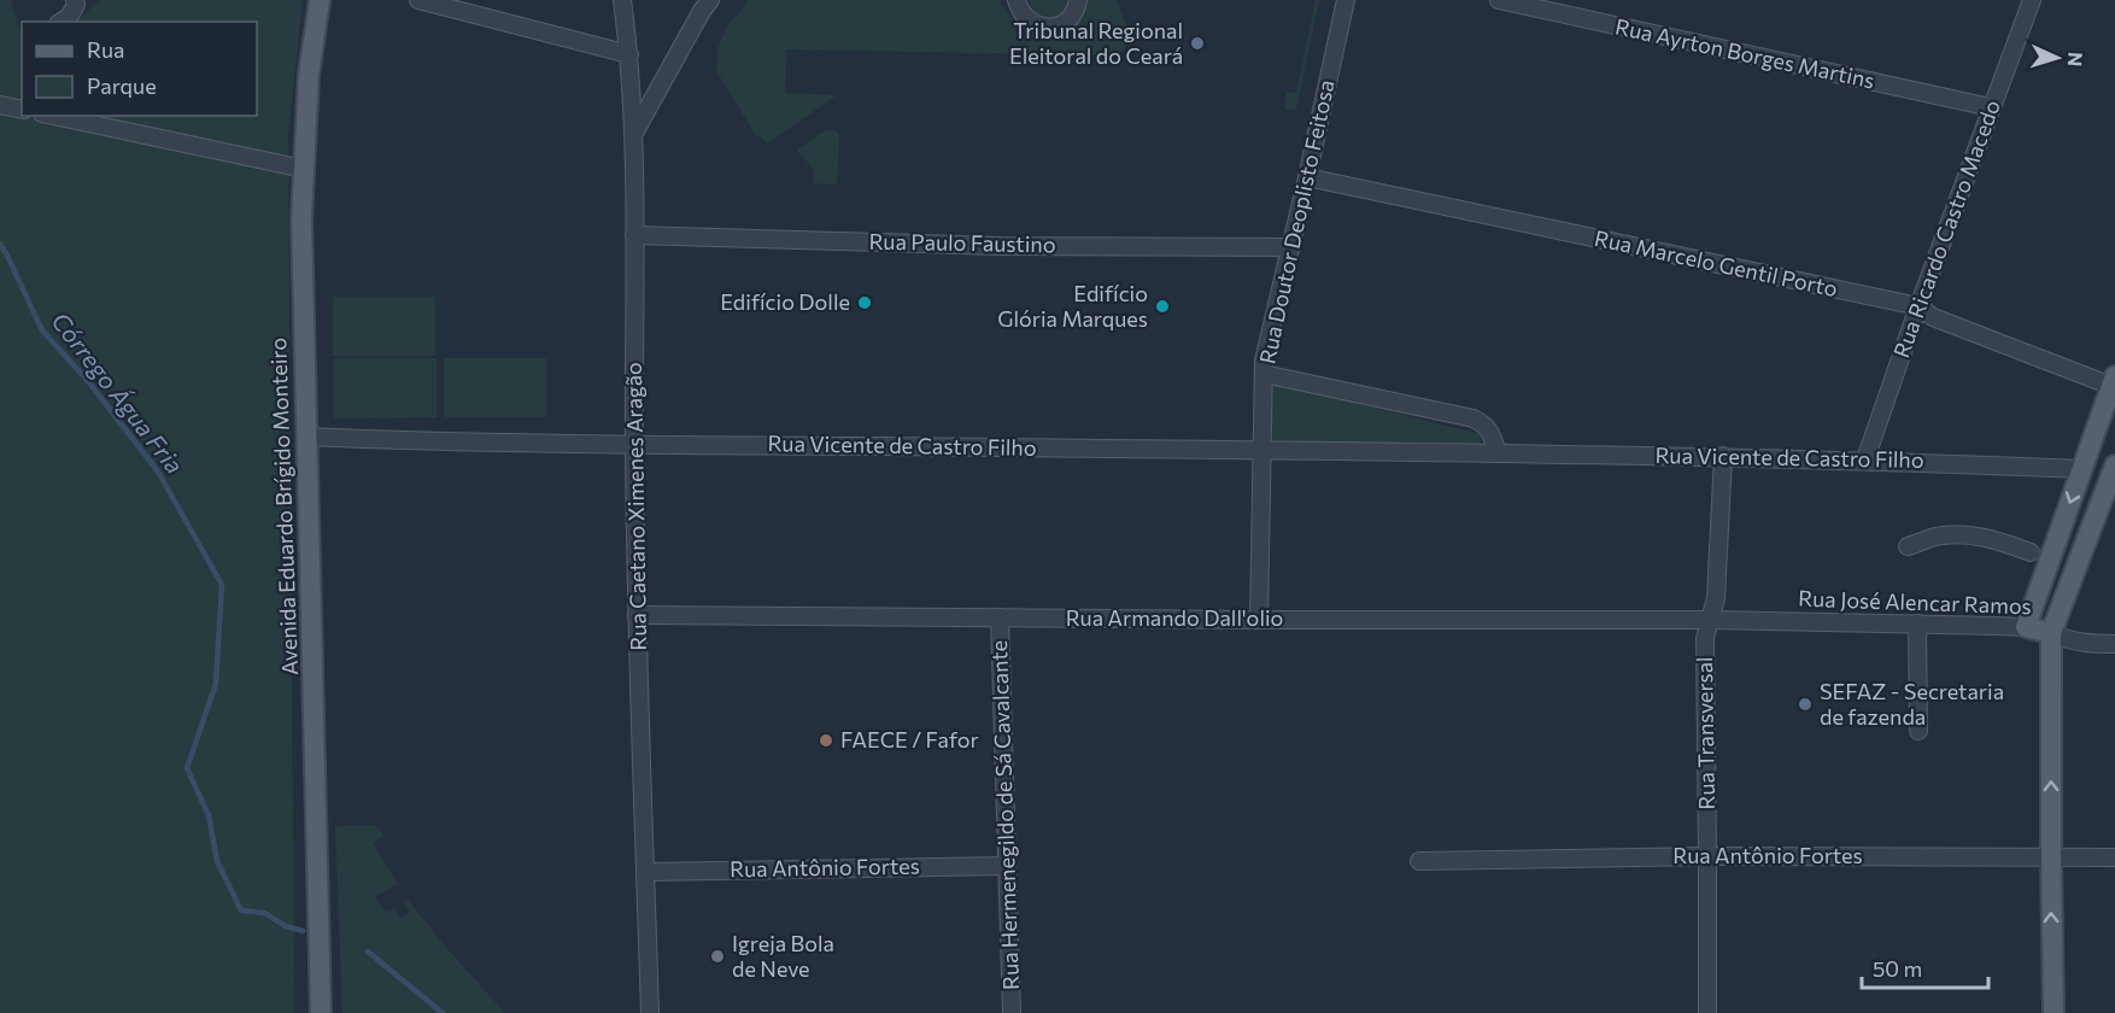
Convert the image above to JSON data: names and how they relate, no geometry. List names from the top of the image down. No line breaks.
{"streets":{"main road":["Avenida Eduardo Brígido Monteiro","Rua José Alencar Ramos"],"street":["Rua Ayrton Borges Martins","Rua Doutor Deoplisto Feitosa","Rua Ricardo Castro Macedo","Rua Paulo Faustino","Rua Marcelo Gentil Porto","Rua Vicente de Castro Filho","Rua Caetano Ximenes Aragão","Rua Armando Dall'olio","Rua Transversal","Rua Hermenegildo de Sá Cavalcante","Rua Antônio Fortes"]},"crossings":[["Rua Ayrton Borges Martins","Rua Ricardo Castro Macedo"],["Rua Doutor Deoplisto Feitosa","Rua Paulo Faustino"],["Rua Doutor Deoplisto Feitosa","Rua Marcelo Gentil Porto"],["Rua Doutor Deoplisto Feitosa","Rua Vicente de Castro Filho"],["Rua Doutor Deoplisto Feitosa","Rua Armando Dall'olio"],["Rua Ricardo Castro Macedo","Rua Marcelo Gentil Porto"],["Rua Ricardo Castro Macedo","Rua Vicente de Castro Filho"],["Rua Paulo Faustino","Rua Caetano Ximenes Aragão"],["Rua Vicente de Castro Filho","Avenida Eduardo Brígido Monteiro"],["Rua Vicente de Castro Filho","Rua Caetano Ximenes Aragão"],["Rua Vicente de Castro Filho","Rua Transversal"],["Rua Caetano Ximenes Aragão","Rua Armando Dall'olio"],["Rua Caetano Ximenes Aragão","Rua Antônio Fortes"],["Rua José Alencar Ramos","Rua Armando Dall'olio"],["Rua José Alencar Ramos","Rua Transversal"],["Rua Armando Dall'olio","Rua Transversal"],["Rua Armando Dall'olio","Rua Hermenegildo de Sá Cavalcante"],["Rua Transversal","Rua Antônio Fortes"],["Rua Hermenegildo de Sá Cavalcante","Rua Antônio Fortes"]],"water":["Córrego Água Fria"],"places":["Tribunal Regional Eleitoral do Ceará","Edifício Dolle","Edifício Glória Marques","SEFAZ - Secretaria de fazenda","FAECE / Fafor","Igreja Bola de Neve"],"legend":["Rua","Parque"],"scale_bar":"50 m","north":"right"}
